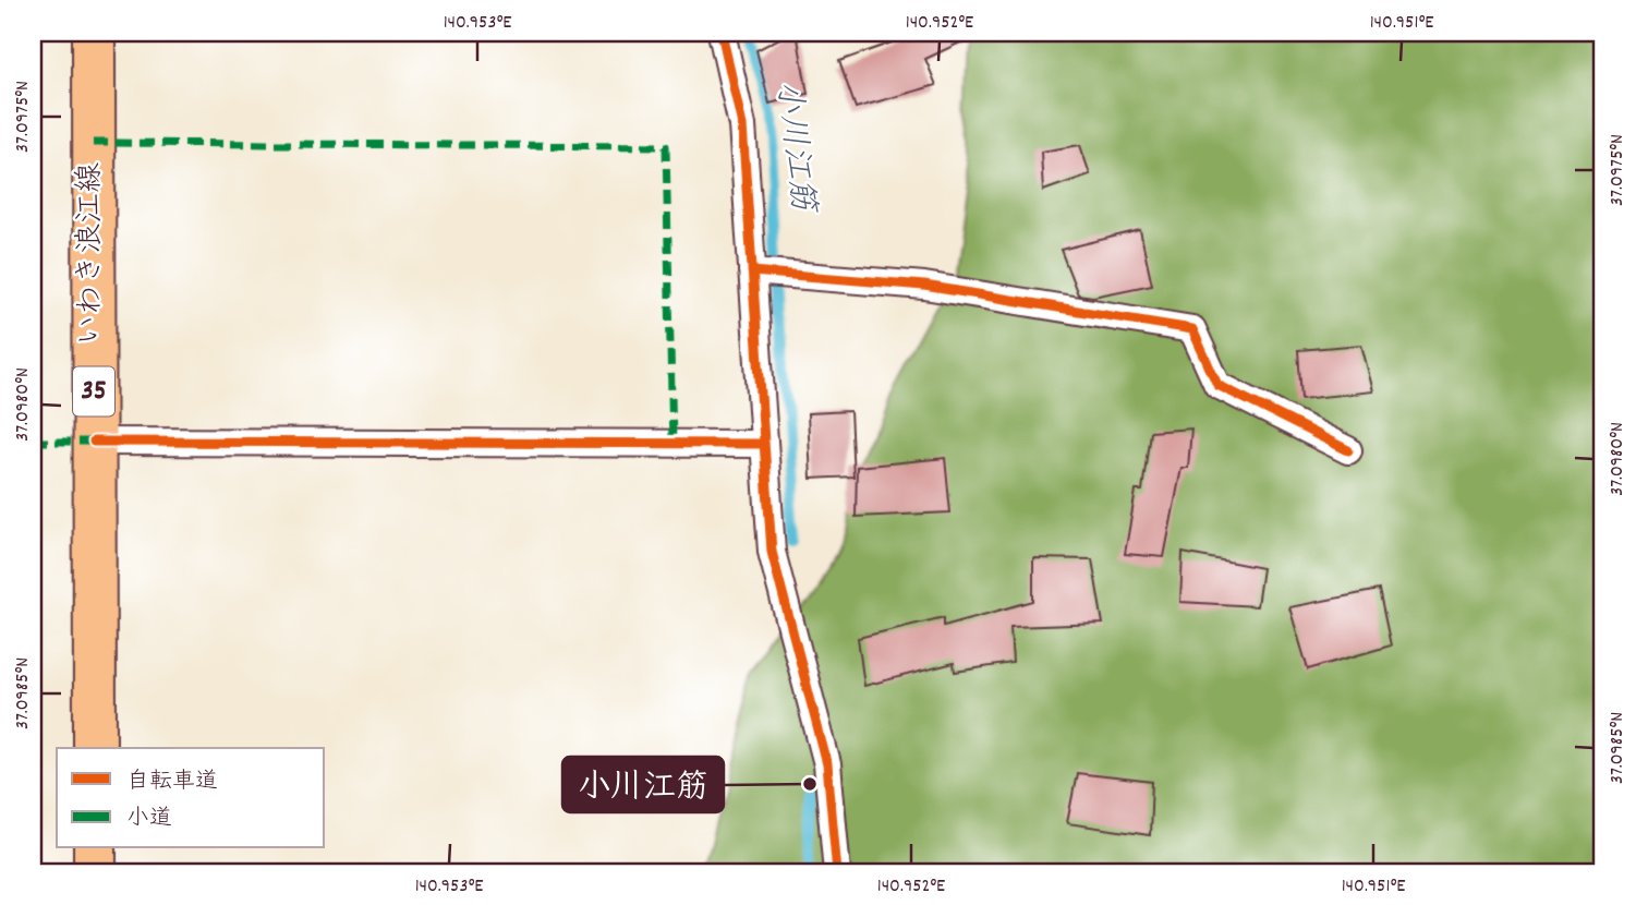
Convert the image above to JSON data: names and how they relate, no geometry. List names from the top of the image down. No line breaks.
{"streets":{"main road":["いわき浪江線","35"]},"water":["小川江筋"],"places":["小川江筋"],"legend":["自転車道","小道"],"coordinates":["140.953°E","140.952°E","140.951°E","37.0975°N","37.0980°N","37.0985°N"]}
